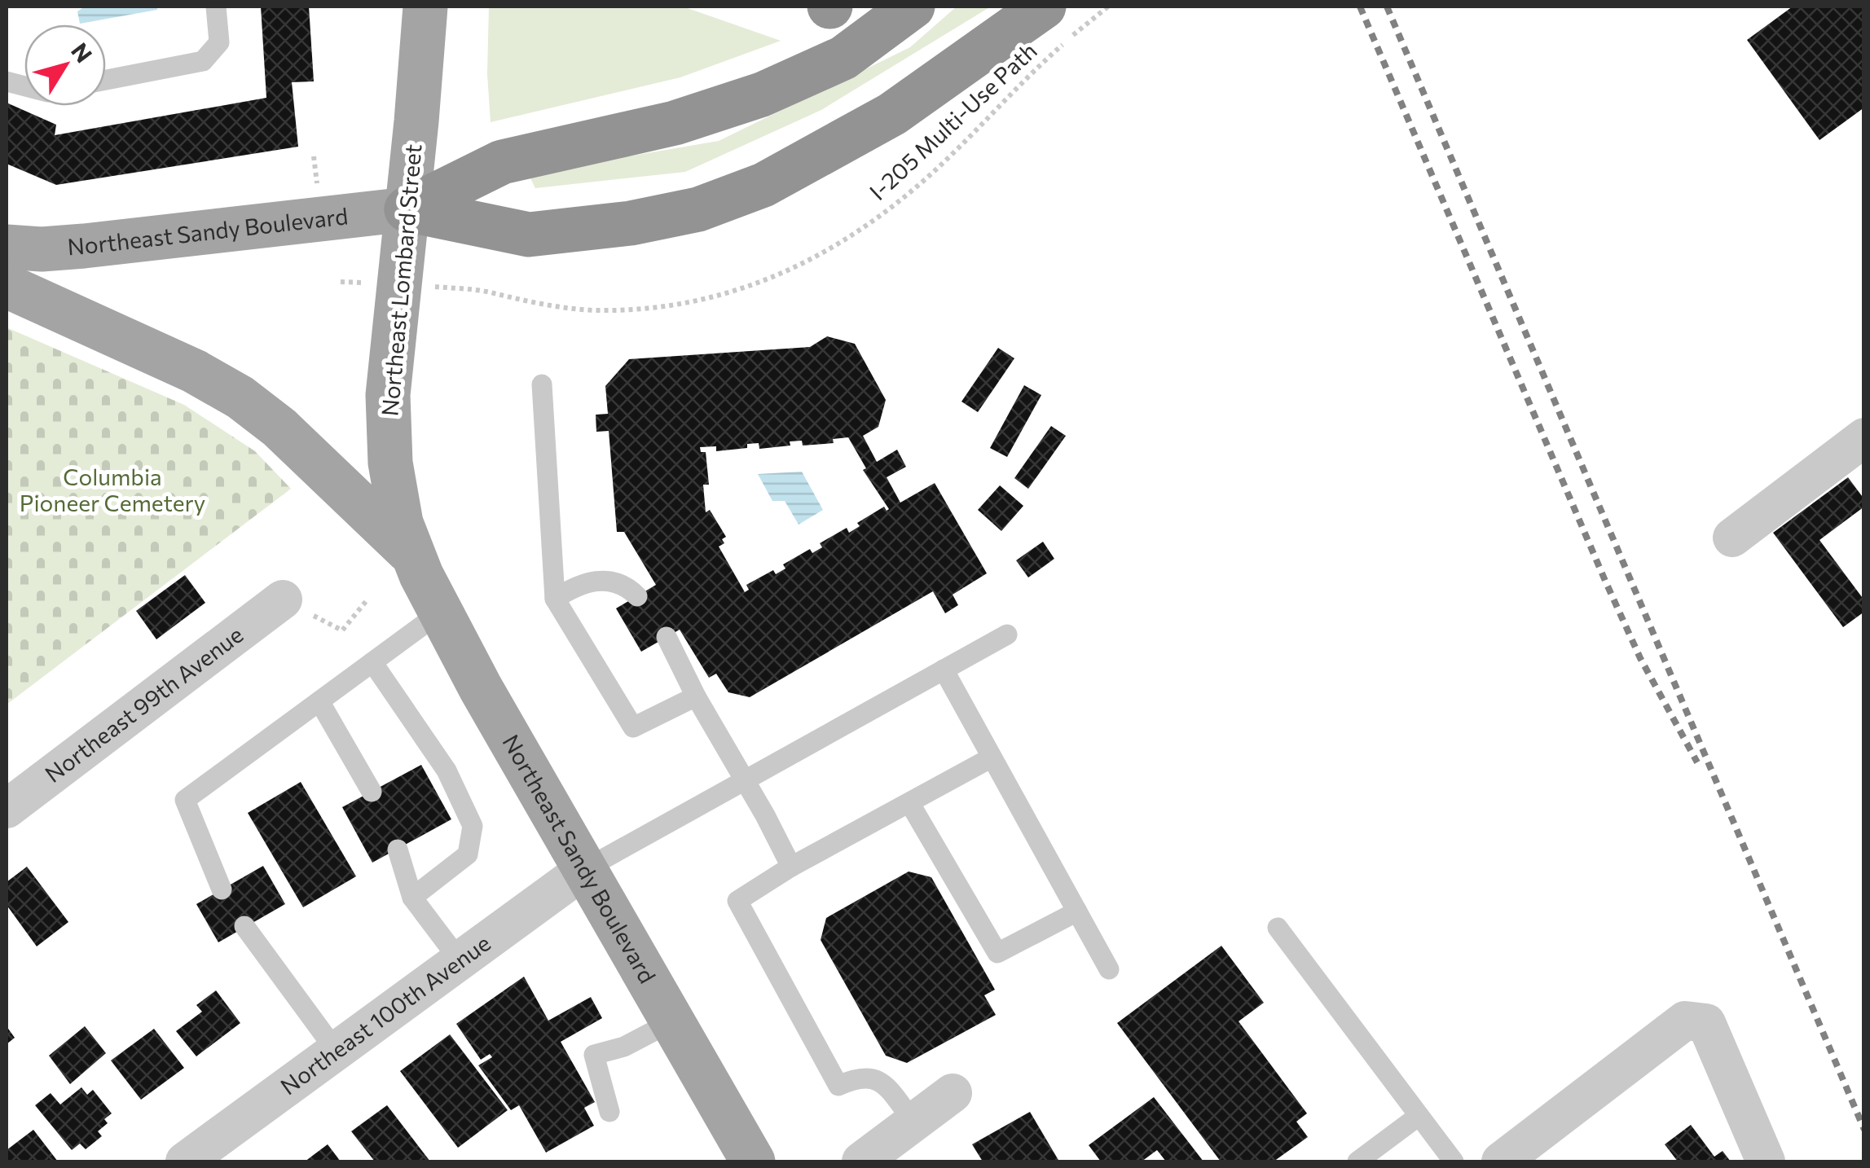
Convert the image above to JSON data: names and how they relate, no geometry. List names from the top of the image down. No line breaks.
{"streets":{"main road":["Northeast Sandy Boulevard","Northeast Lombard Street"],"street":["Northeast 99th Avenue","Northeast 100th Avenue"],"path":["I-205 Multi-Use Path"]},"crossings":[["Northeast Sandy Boulevard","Northeast Lombard Street"],["Northeast Sandy Boulevard","Northeast 100th Avenue"]],"parks":["Columbia Pioneer Cemetery"],"north":"top right"}
